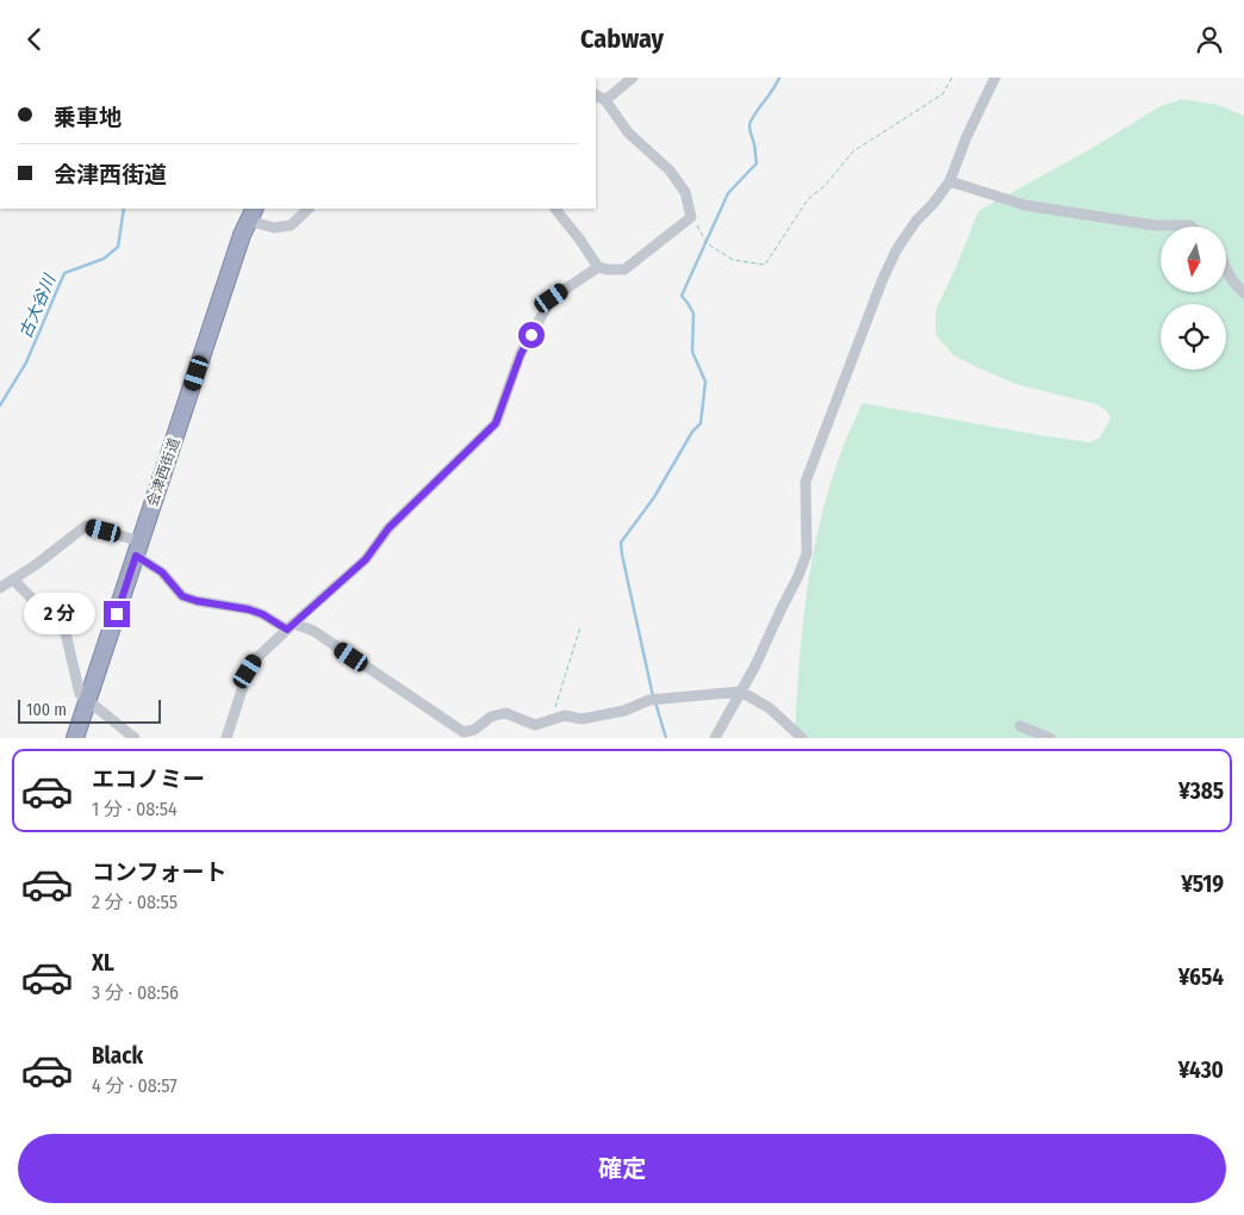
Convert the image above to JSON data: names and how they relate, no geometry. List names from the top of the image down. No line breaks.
{"streets":{"highway":["会津西街道"]},"water":["古大谷川"],"scale_bar":"100 m","north":"bottom","page":{"header":"Cabway","banner":["乗車地","会津西街道"],"bubble":"2 分","scale":"100 m","list":[{"name":"エコノミー","note":"1 分 · 08:54","value":"¥385"},{"name":"コンフォート","note":"2 分 · 08:55","value":"¥519"},{"name":"XL","note":"3 分 · 08:56","value":"¥654"},{"name":"Black","note":"4 分 · 08:57","value":"¥430"}],"buttons":"確定"}}
